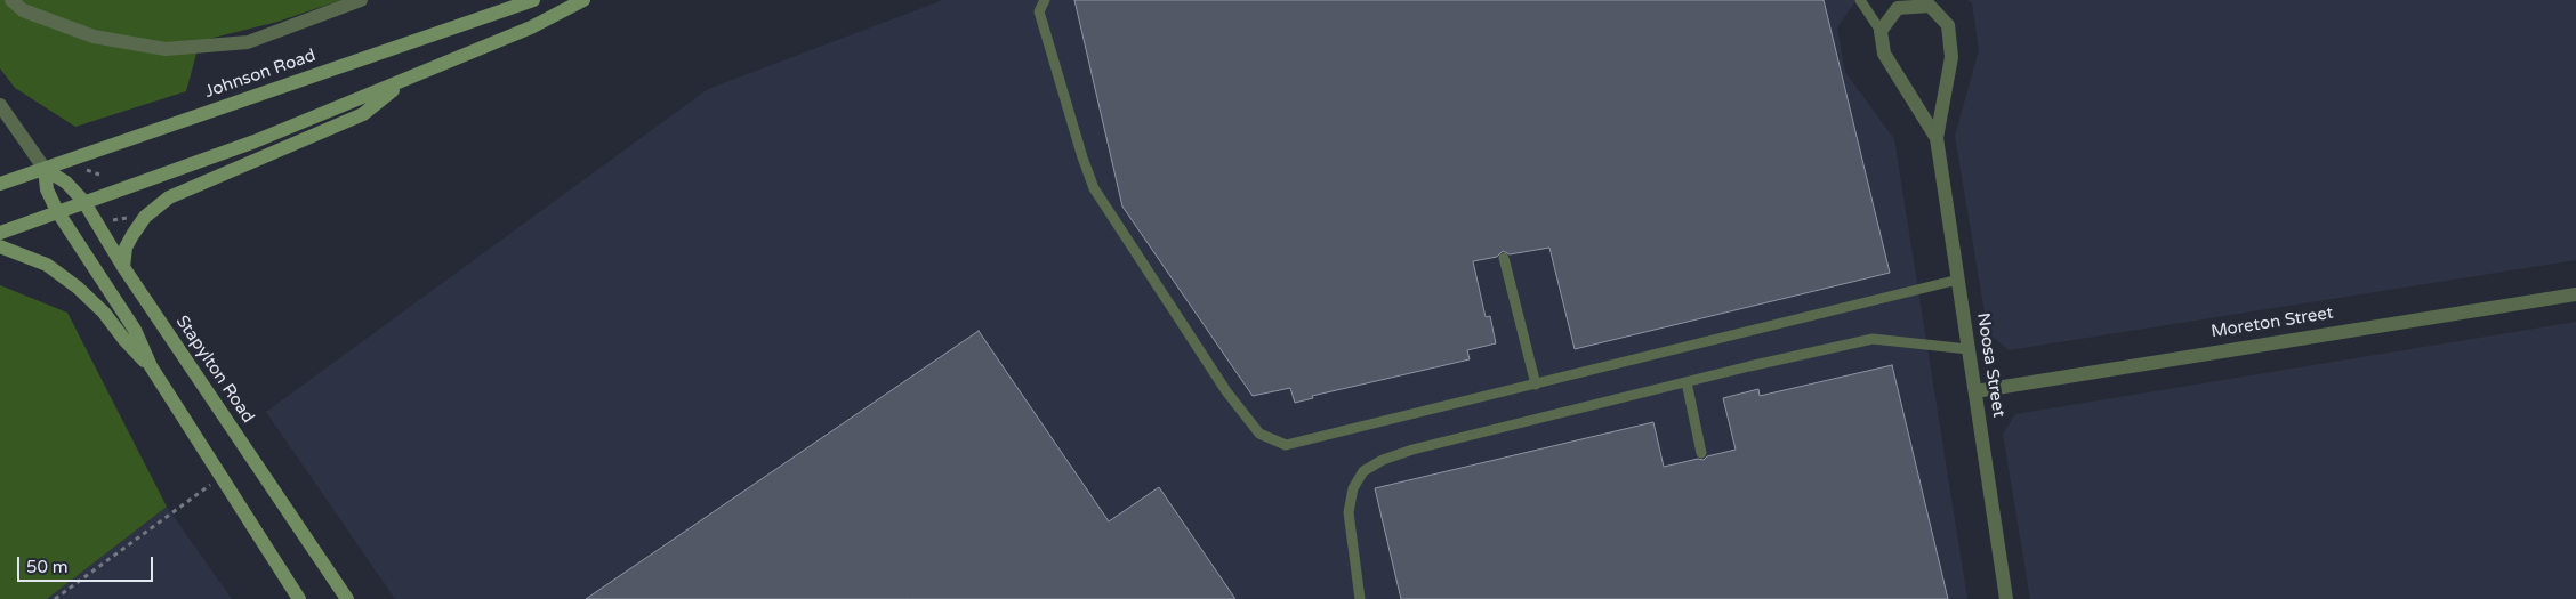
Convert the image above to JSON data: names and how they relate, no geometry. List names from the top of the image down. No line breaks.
{"streets":{"main road":["Johnson Road","Stapylton Road"],"street":["Moreton Street","Noosa Street"]},"crossings":[["Johnson Road","Stapylton Road"],["Moreton Street","Noosa Street"]],"scale_bar":"50 m"}
